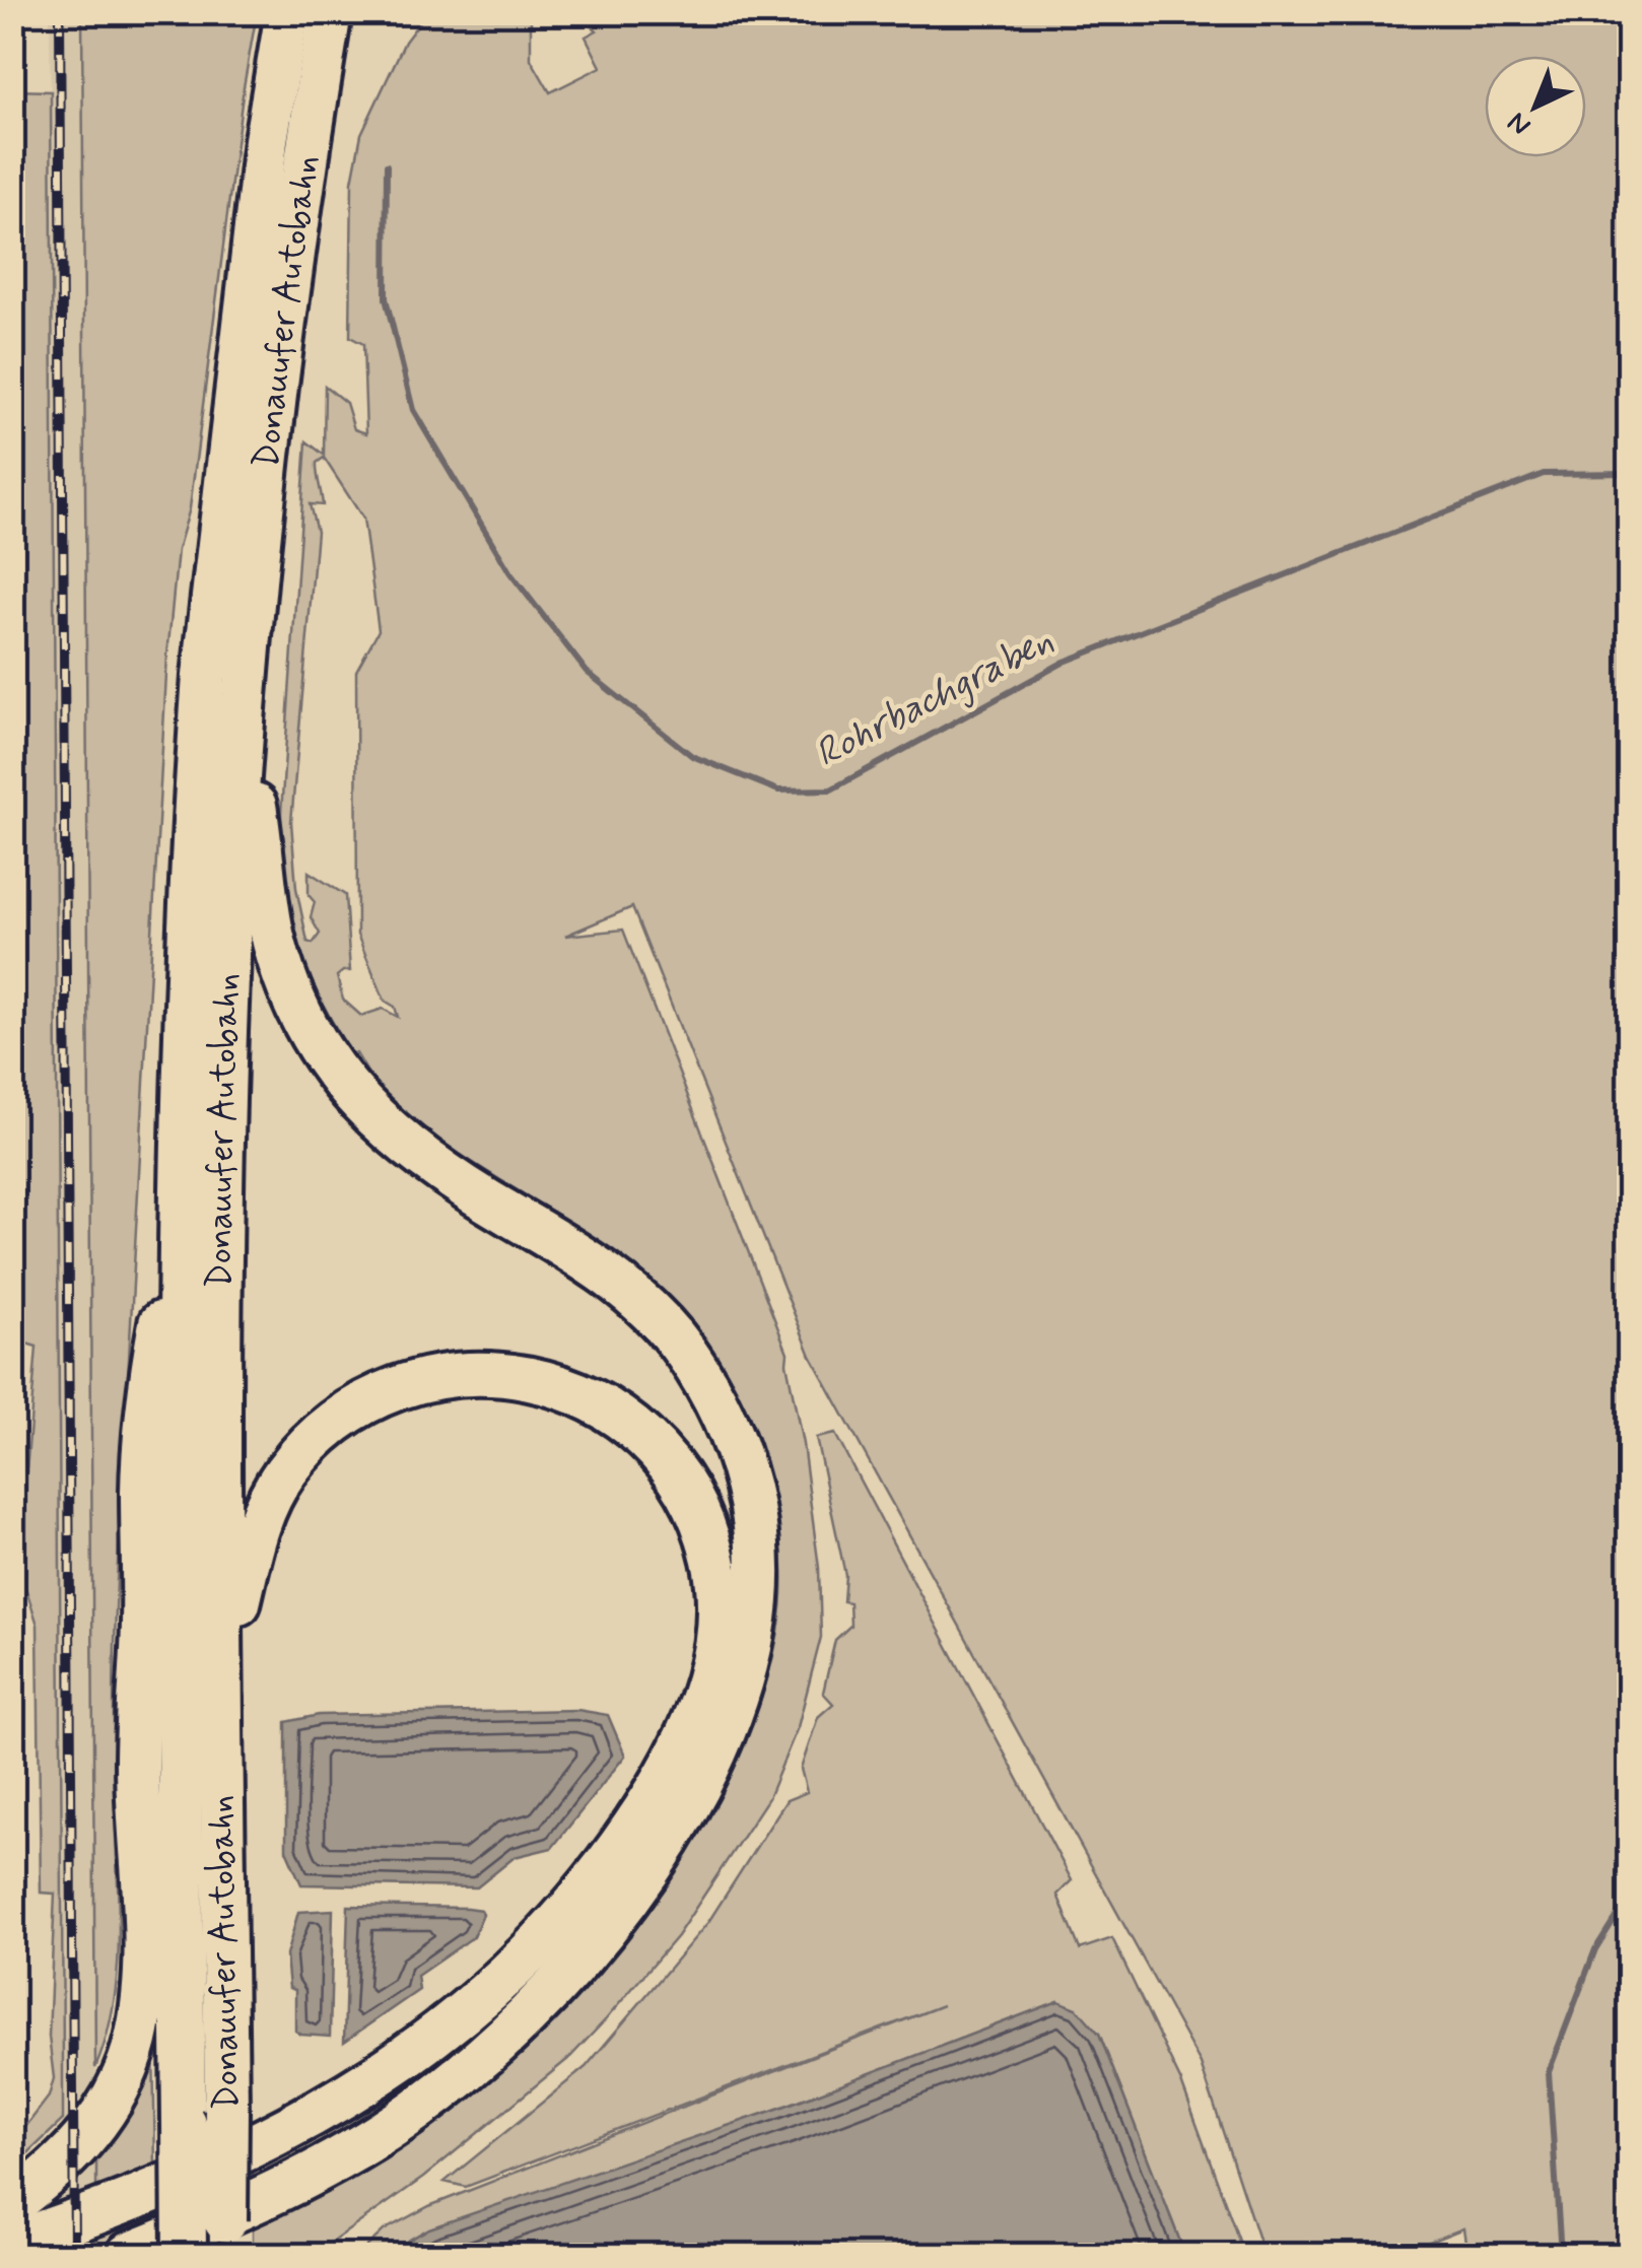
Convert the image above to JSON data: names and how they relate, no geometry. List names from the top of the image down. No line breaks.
{"streets":{"highway":["Donauufer Autobahn"]},"water":["Rohrbachgraben"],"north":"bottom left"}
